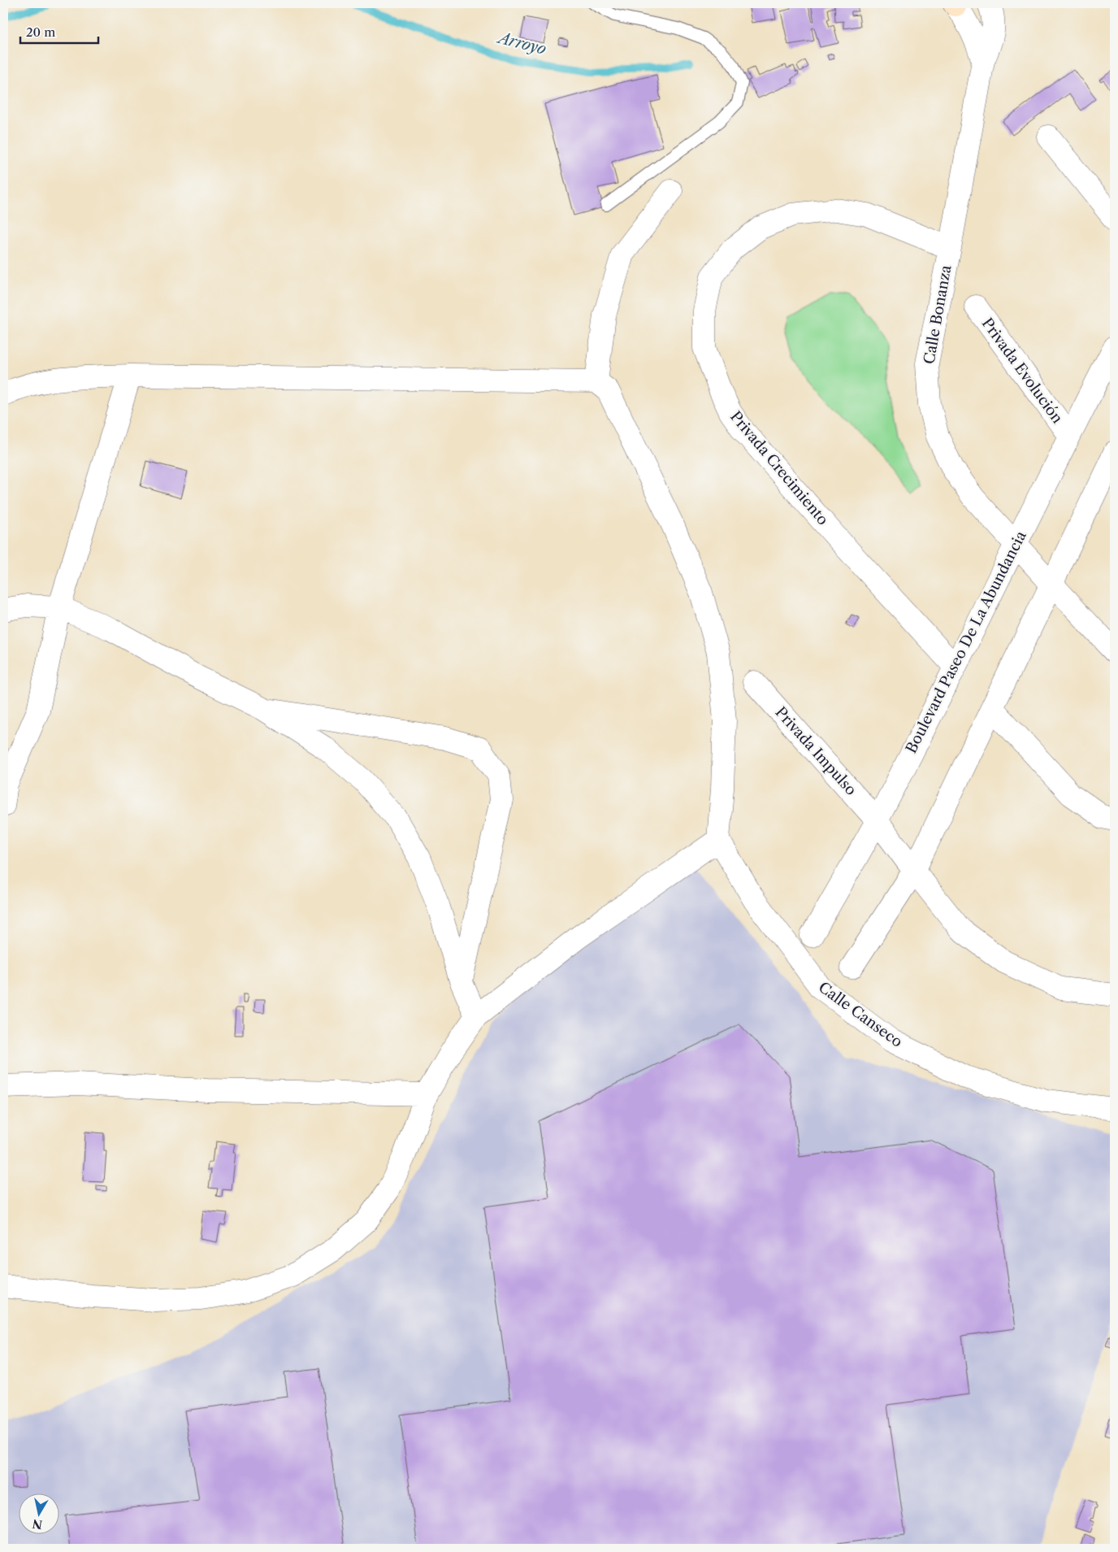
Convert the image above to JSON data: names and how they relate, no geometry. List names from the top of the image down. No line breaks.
{"streets":{"street":["Calle Bonanza","Privada Evolución","Privada Crecimiento","Boulevard Paseo De La Abundancia","Privada Impulso","Calle Canseco"]},"crossings":[["Calle Bonanza","Privada Crecimiento"],["Calle Bonanza","Boulevard Paseo De La Abundancia"],["Privada Evolución","Boulevard Paseo De La Abundancia"],["Privada Crecimiento","Boulevard Paseo De La Abundancia"],["Boulevard Paseo De La Abundancia","Privada Impulso"]],"water":["Arroyo"],"scale_bar":"20 m","north":"bottom"}
